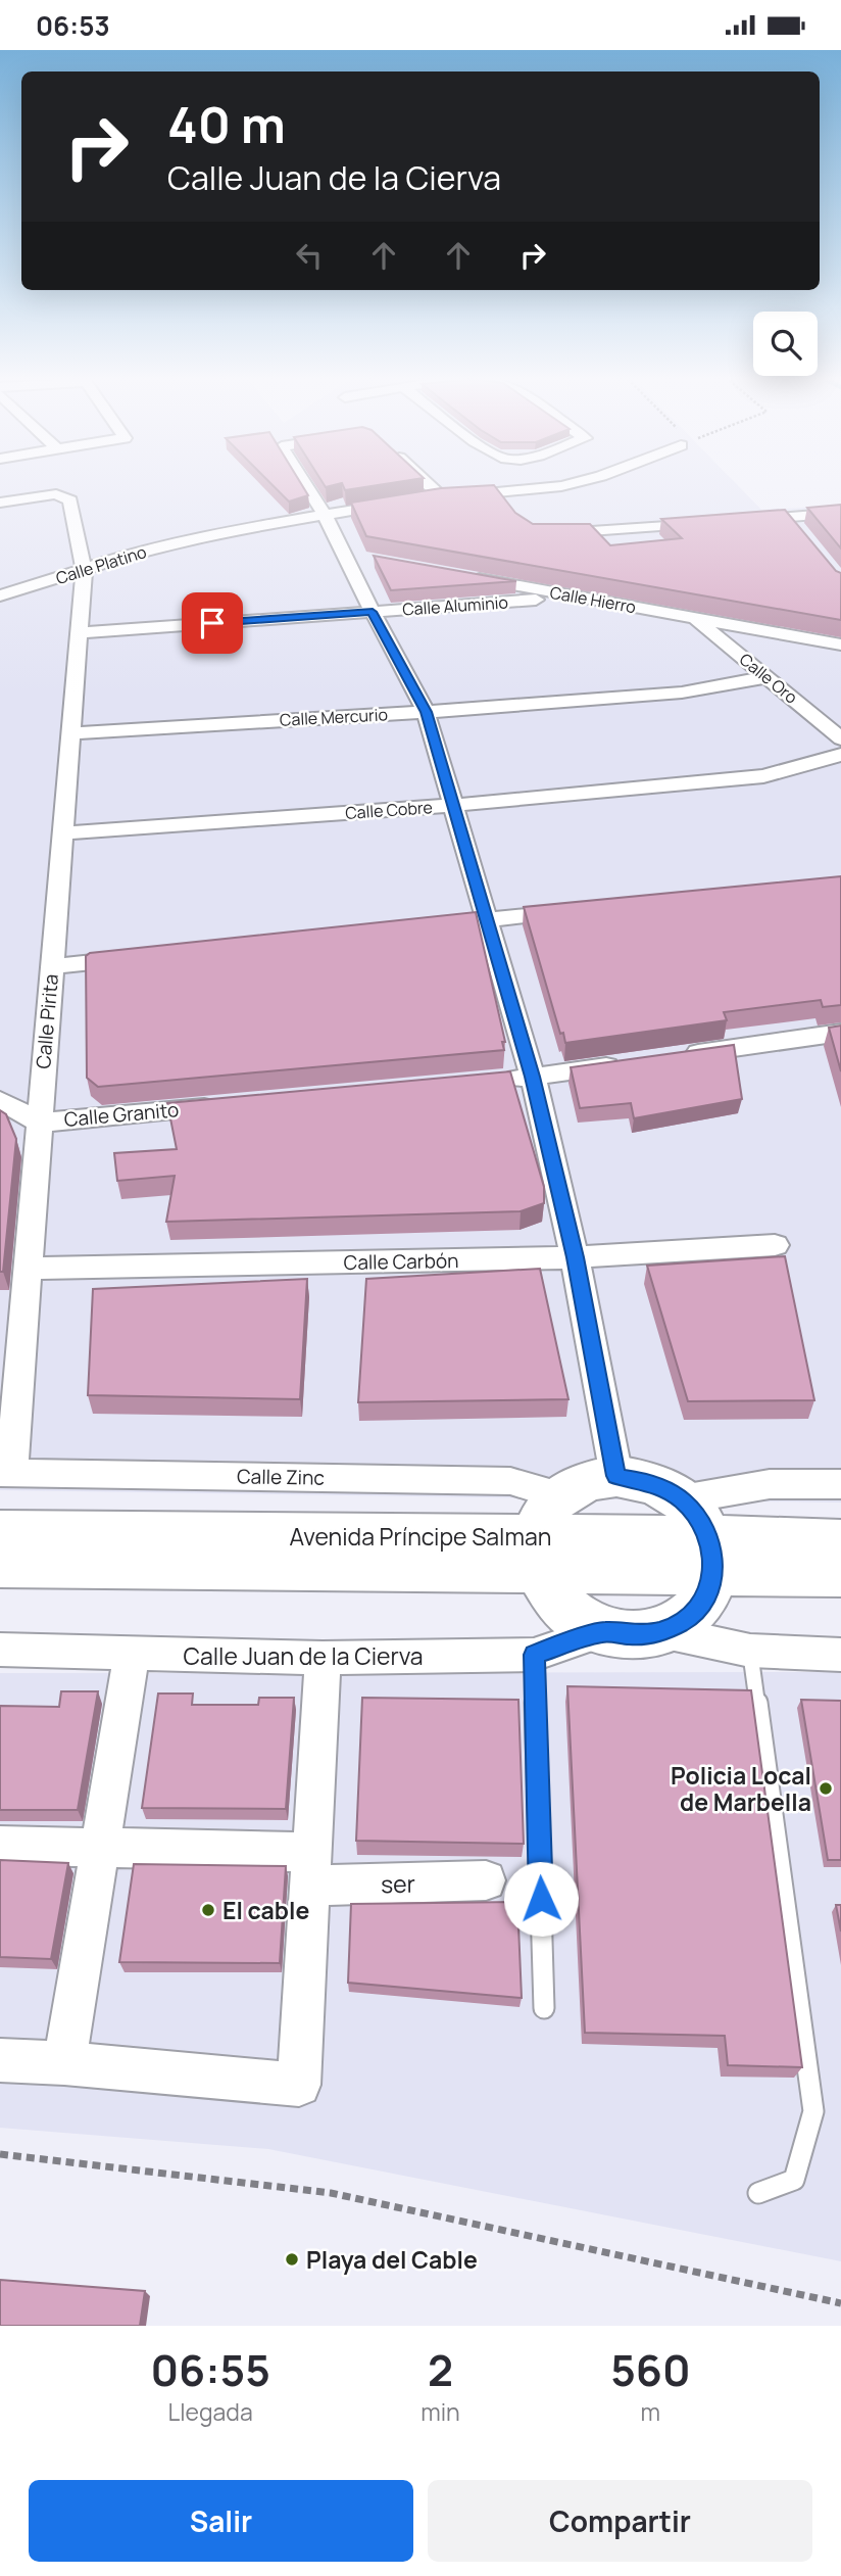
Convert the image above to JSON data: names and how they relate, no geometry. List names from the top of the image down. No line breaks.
{"streets":{"main road":["Avenida Príncipe Salman"],"street":["Calle Platino","Calle Hierro","Calle Aluminio","Calle Oro","Calle Mercurio","Calle Cobre","Calle Pirita","Calle Granito","Calle Carbón","Calle Zinc","Calle Juan de la Cierva","ser"]},"crossings":[["Calle Platino","Calle Pirita"],["Calle Hierro","Calle Aluminio"],["Calle Hierro","Calle Oro"],["Calle Aluminio","Calle Pirita"],["Calle Oro","Calle Mercurio"],["Calle Mercurio","Calle Pirita"],["Calle Cobre","Calle Pirita"],["Calle Pirita","Calle Granito"],["Calle Pirita","Calle Carbón"],["Calle Pirita","Calle Zinc"],["Calle Zinc","Avenida Príncipe Salman"]],"places":["Policia Local de Marbella","El cable","Playa del Cable"],"page":{"status":"06:53","turn":["40 m","Calle Juan de la Cierva"],"eta":["06:55","Llegada","2","min","560","m"],"buttons":["Salir","Compartir"]}}
